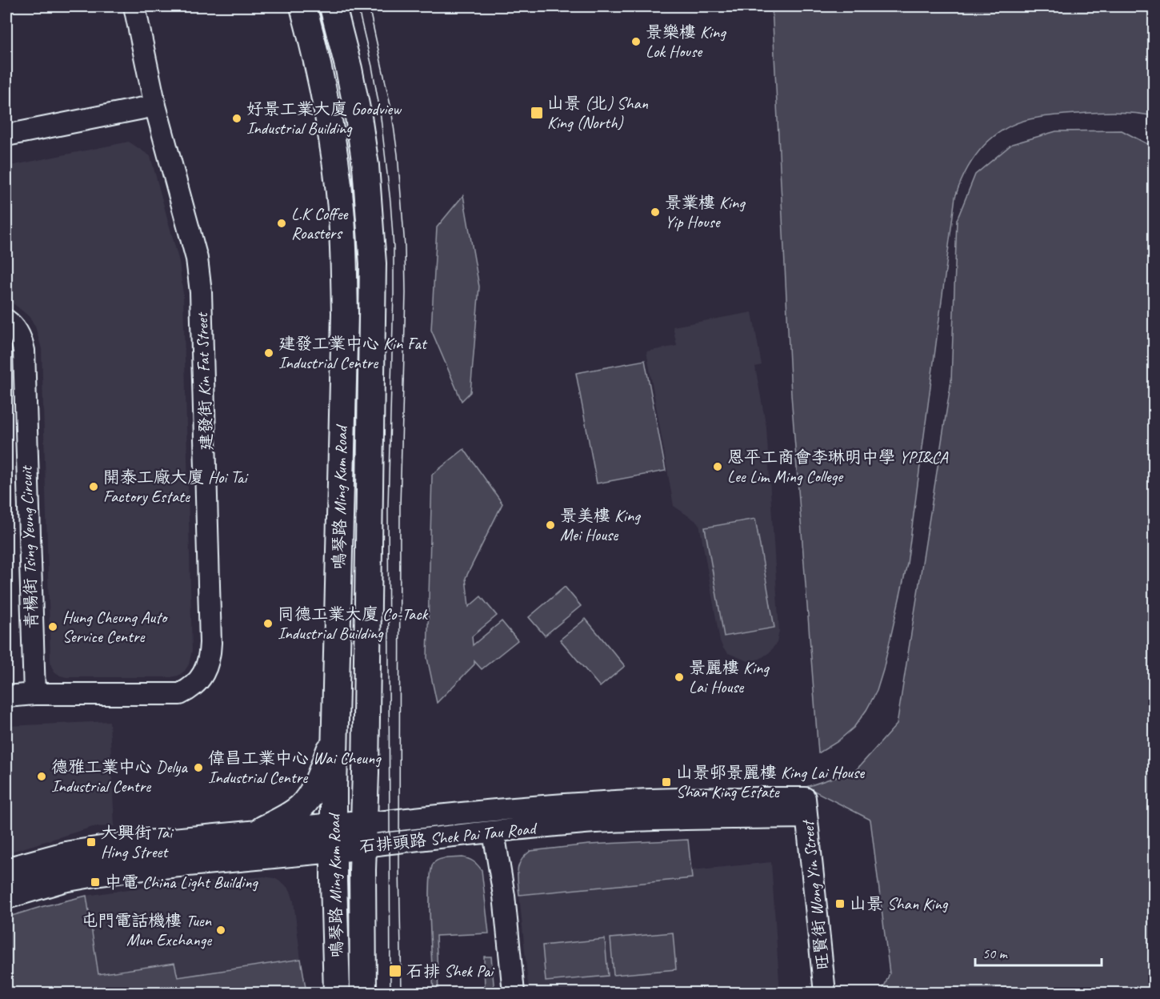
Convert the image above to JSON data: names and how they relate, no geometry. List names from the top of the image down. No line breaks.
{"streets":{"main road":["鳴琴路 Ming Kum Road","石排頭路 Shek Pai Tau Road"],"street":["建發街 Kin Fat Street","青楊街 Tsing Yeung Circuit","旺賢街 Wong Yin Street"]},"crossings":[["建發街 Kin Fat Street","青楊街 Tsing Yeung Circuit"],["鳴琴路 Ming Kum Road","石排頭路 Shek Pai Tau Road"],["石排頭路 Shek Pai Tau Road","旺賢街 Wong Yin Street"]],"places":{"other":["景樂樓 King Lok House","好景工業大廈 Goodview Industrial Building","景業樓 King Yip House","L.K Coffee Roasters","建發工業中心 Kin Fat Industrial Centre","恩平工商會李琳明中學 YPI&CA Lee Lim Ming College","開泰工廠大廈 Hoi Tai Factory Estate","景美樓 King Mei House","同德工業大廈 Co-Tack Industrial Building","Hung Cheung Auto Service Centre","景麗樓 King Lai House","偉昌工業中心 Wai Cheung Industrial Centre","德雅工業中心 Delya Industrial Centre","屯門電話機樓 Tuen Mun Exchange"],"transit":["山景 (北) Shan King (North)","山景邨景麗樓 King Lai House Shan King Estate","大興街 Tai Hing Street","中電 China Light Building","山景 Shan King","石排 Shek Pai"]},"scale_bar":"50 m"}
